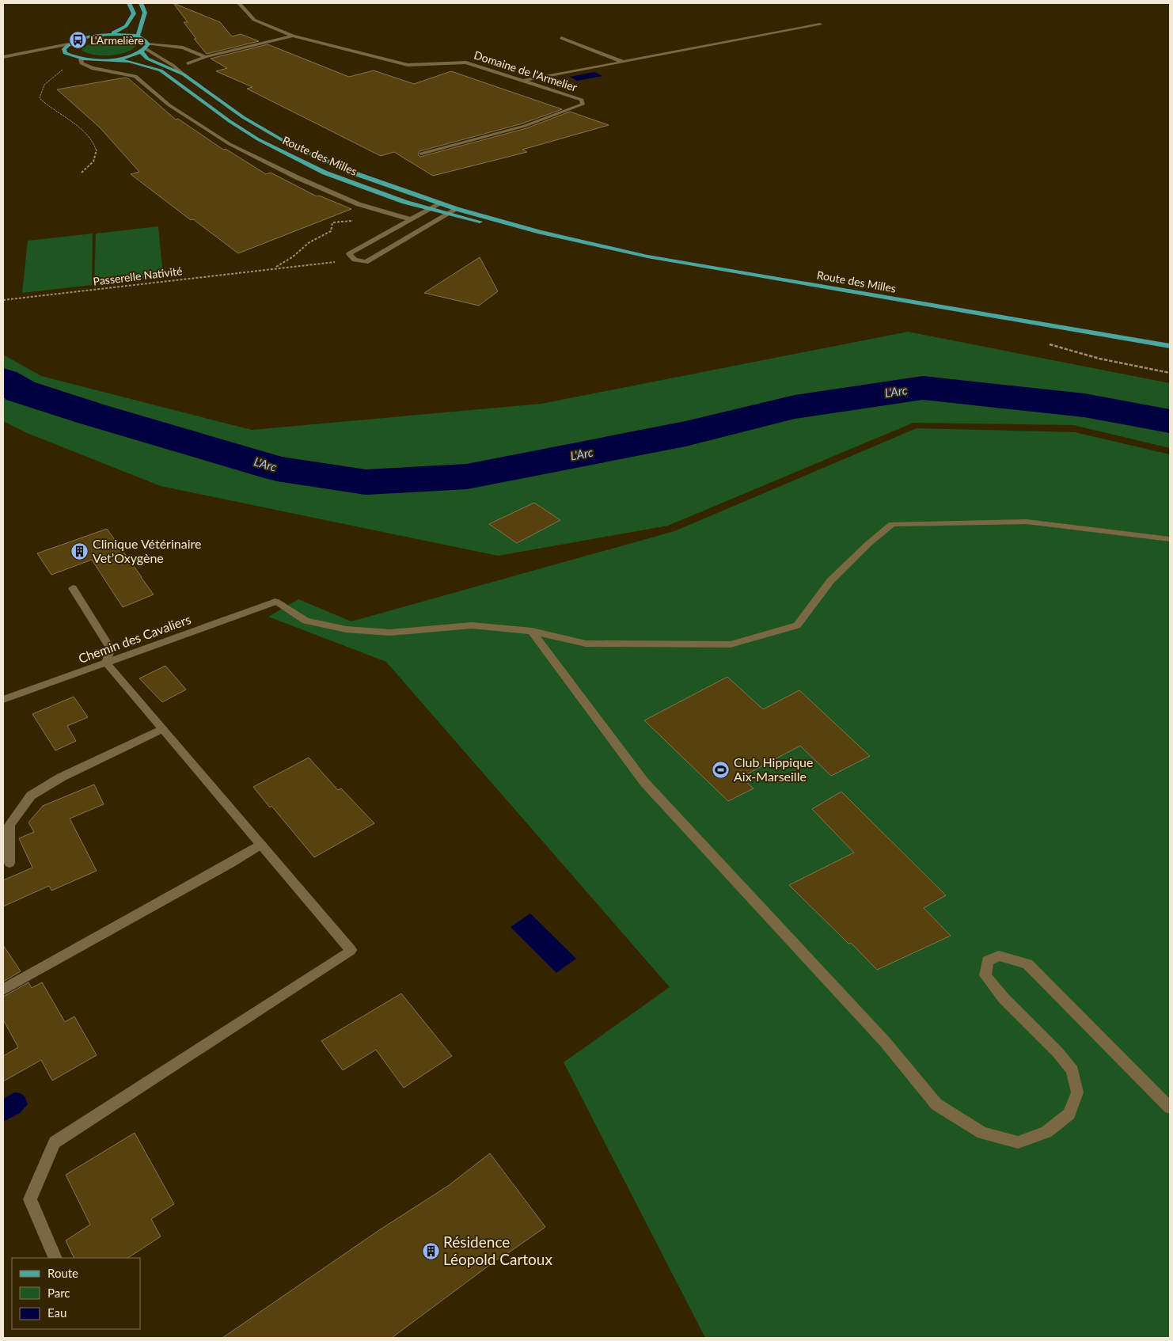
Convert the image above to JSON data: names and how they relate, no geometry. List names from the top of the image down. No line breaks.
{"streets":{"main road":["Route des Milles"],"street":["Domaine de l'Armelier","Chemin des Cavaliers"],"path":["Passerelle Nativité"]},"water":["L'Arc"],"places":{"bus stop":["L'Armelière"],"building":["Clinique Vétérinaire Vet’Oxygène","Résidence Léopold Cartoux"],"sports":["Club Hippique Aix-Marseille"]},"legend":["Route","Parc","Eau"]}
